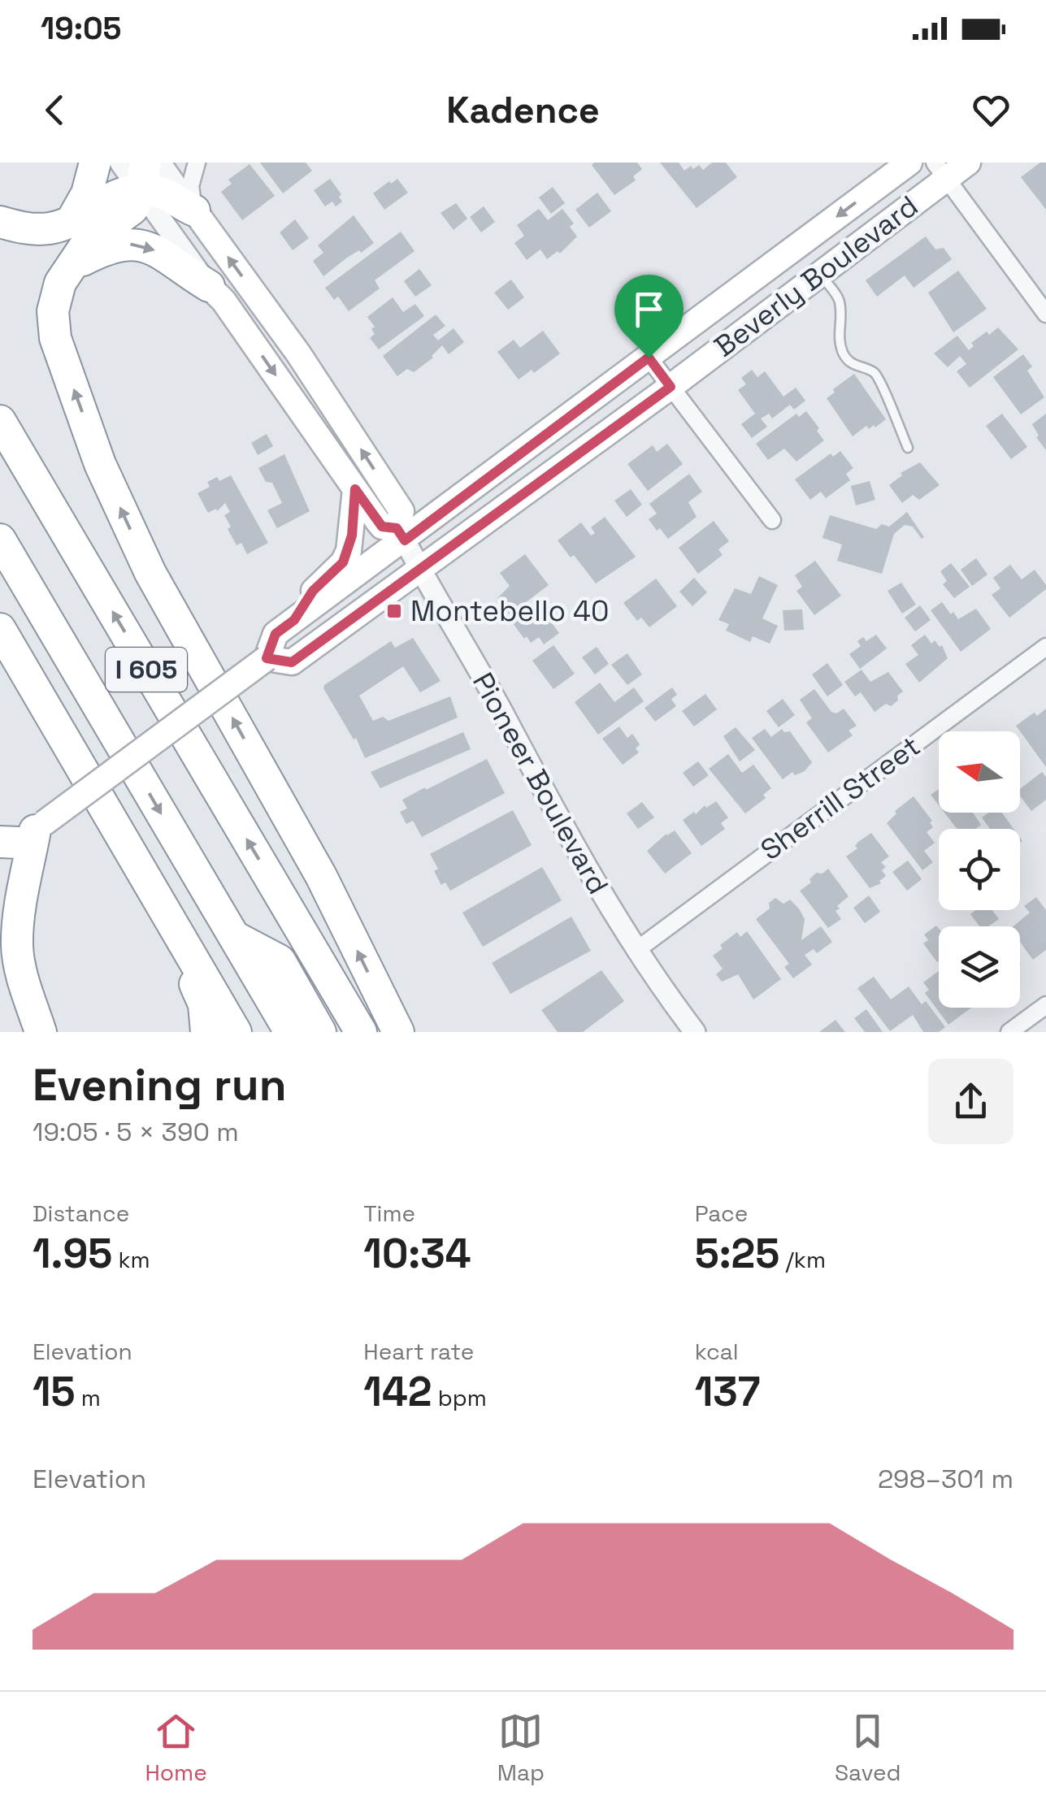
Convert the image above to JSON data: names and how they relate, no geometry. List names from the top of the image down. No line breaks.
{"streets":{"highway":["I 605"],"main road":["Beverly Boulevard","Pioneer Boulevard"],"street":["Sherrill Street"]},"crossings":[["Beverly Boulevard","Pioneer Boulevard"],["Pioneer Boulevard","Sherrill Street"]],"places":{"transit":["Montebello 40"]},"north":"left","page":{"status":"19:05","header":"Kadence","heading":["Evening run","19:05 · 5 × 390 m"],"stats":[["Distance","1.95 km"],["Time","10:34"],["Pace","5:25 /km"],["Elevation","15 m"],["Heart rate","142 bpm"],["kcal","137"]],"chart":["Elevation","298–301 m"],"tabs":["Home","Map","Saved"]}}
